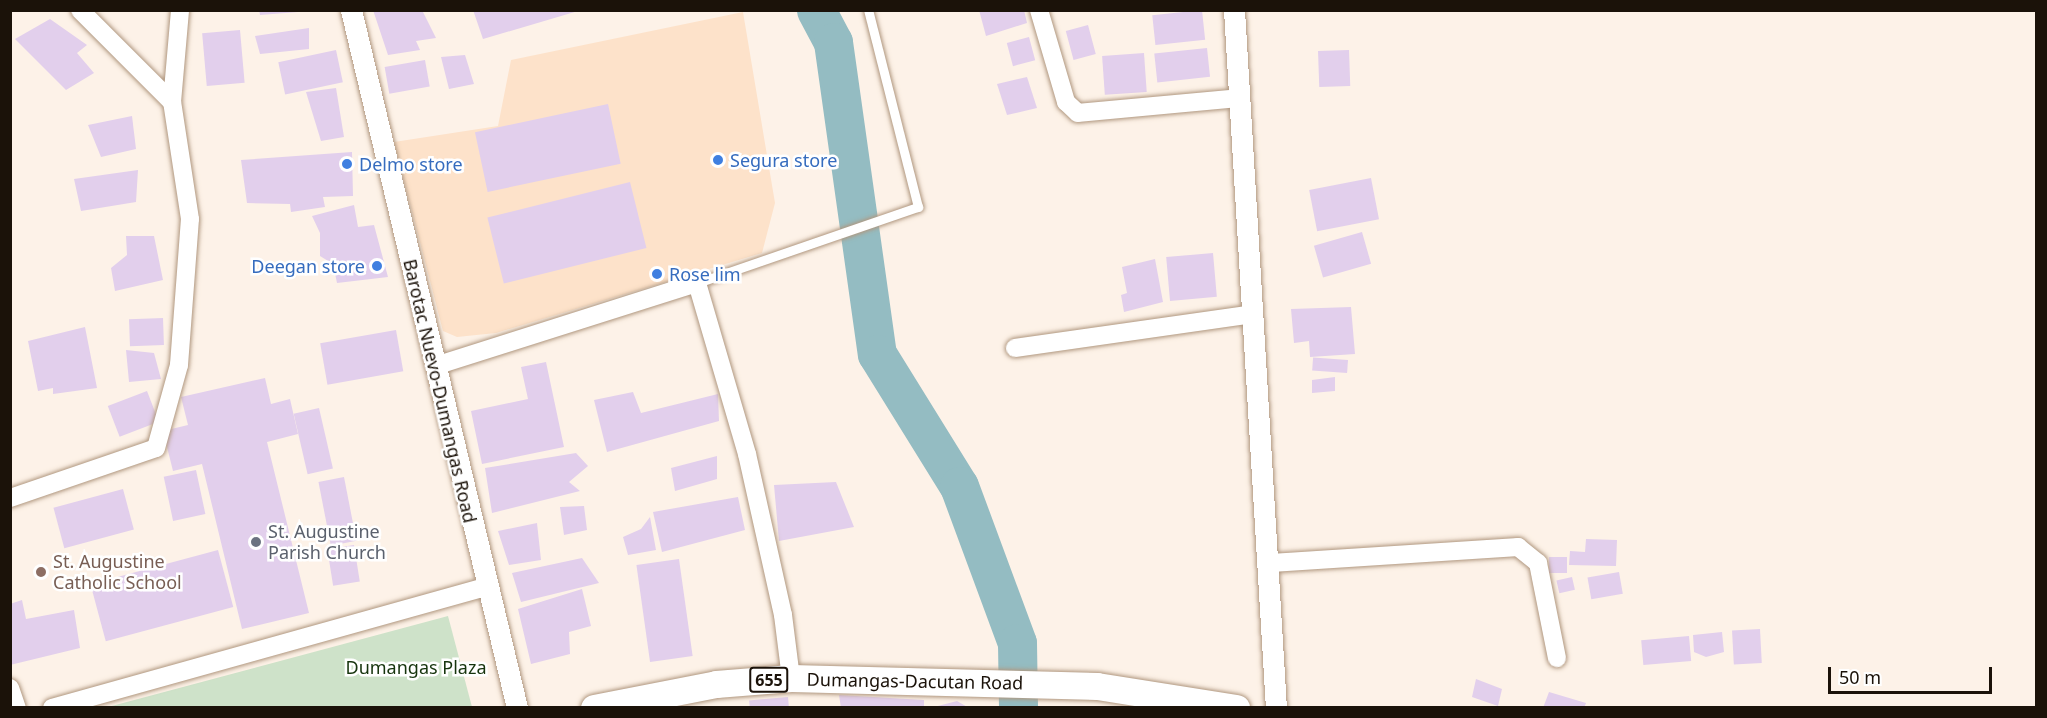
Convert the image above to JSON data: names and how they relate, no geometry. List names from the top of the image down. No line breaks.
{"streets":{"main road":["655","Dumangas-Dacutan Road"],"street":["Barotac Nuevo-Dumangas Road"]},"parks":["Dumangas Plaza"],"places":["Segura store","Delmo store","Deegan store","Rose lim","St. Augustine Parish Church","St. Augustine Catholic School"],"scale_bar":"50 m"}
